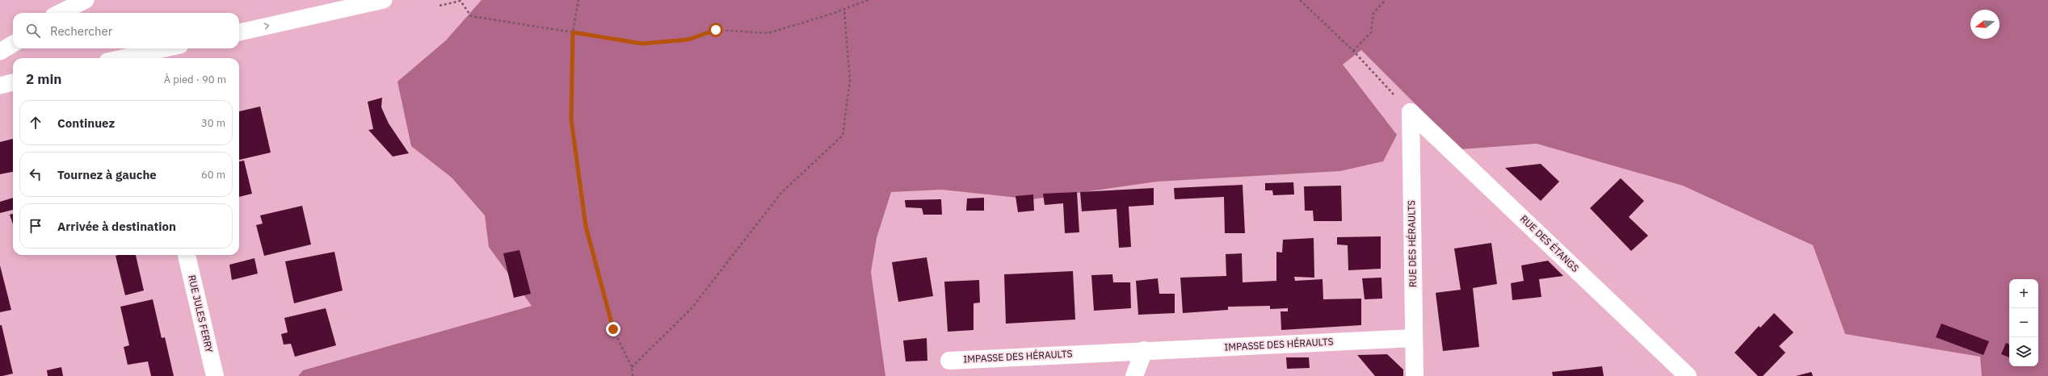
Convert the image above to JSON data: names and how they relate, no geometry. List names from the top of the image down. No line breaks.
{"streets":{"street":["RUE DES HÉRAULTS","RUE DES ÉTANGS","RUE JULES FERRY","IMPASSE DES HÉRAULTS"]},"crossings":[["RUE DES HÉRAULTS","RUE DES ÉTANGS"],["RUE DES HÉRAULTS","IMPASSE DES HÉRAULTS"]],"north":"left","page":{"search":"Rechercher","heading":["2 min","À pied · 90 m"],"list":[["Continuez","30 m"],["Tournez à gauche","60 m"],"Arrivée à destination"],"map_buttons":["+","−"]}}
